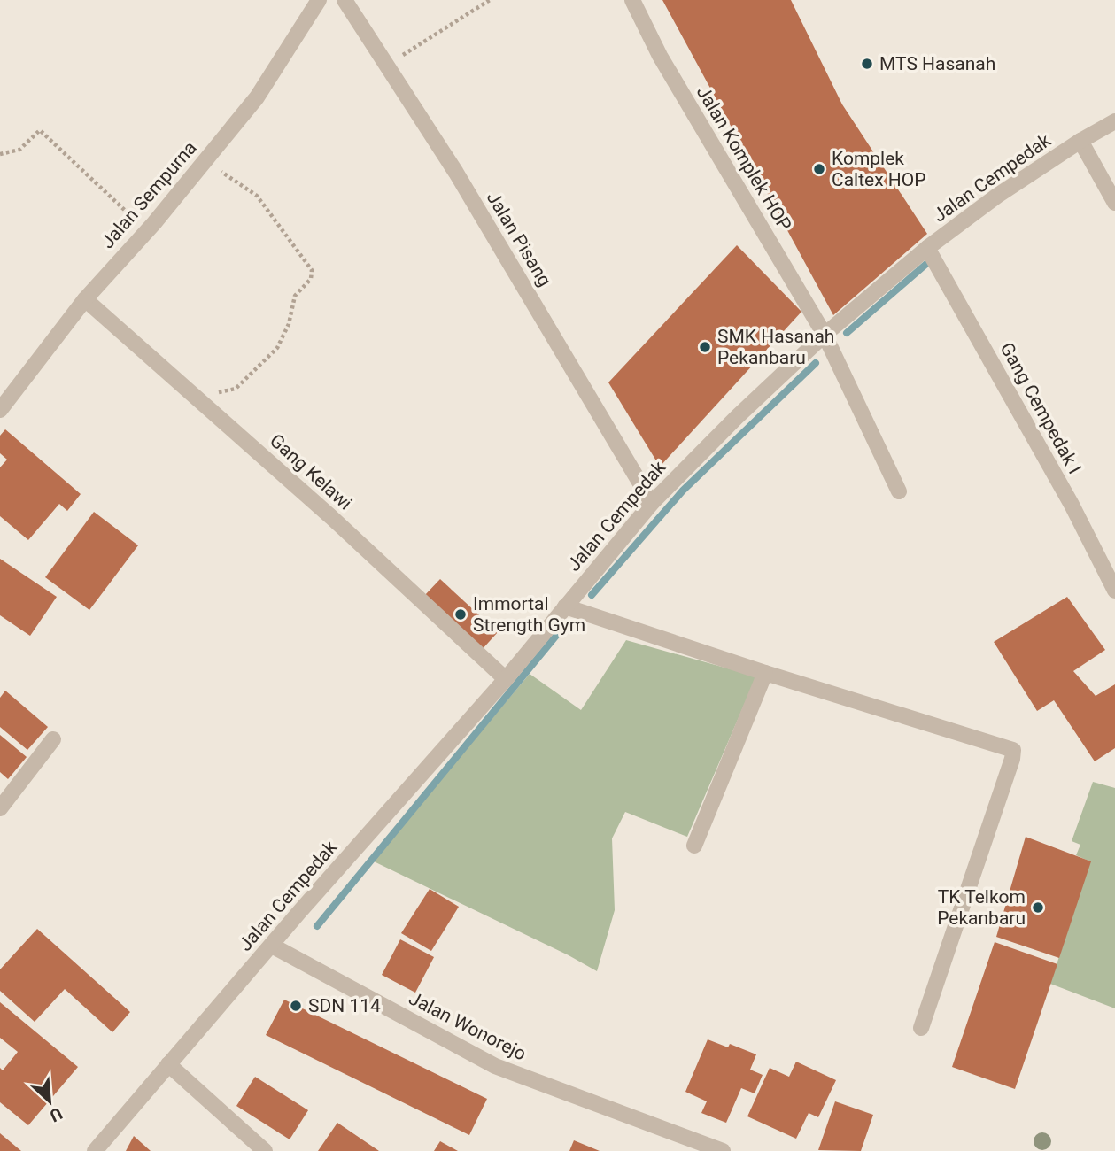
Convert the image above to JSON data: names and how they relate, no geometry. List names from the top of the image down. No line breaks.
{"streets":{"street":["Jalan Komplek HOP","Jalan Cempedak","Jalan Sempurna","Jalan Pisang","Gang Cempedak I","Gang Kelawi","Jalan Wonorejo"]},"crossings":[["Jalan Komplek HOP","Jalan Cempedak"],["Jalan Cempedak","Jalan Pisang"],["Jalan Cempedak","Gang Cempedak I"],["Jalan Cempedak","Gang Kelawi"],["Jalan Cempedak","Jalan Wonorejo"],["Jalan Sempurna","Gang Kelawi"]],"places":["MTS Hasanah","Komplek Caltex HOP","SMK Hasanah Pekanbaru","Immortal Strength Gym","TK Telkom Pekanbaru","SDN 114"],"north":"bottom right"}
